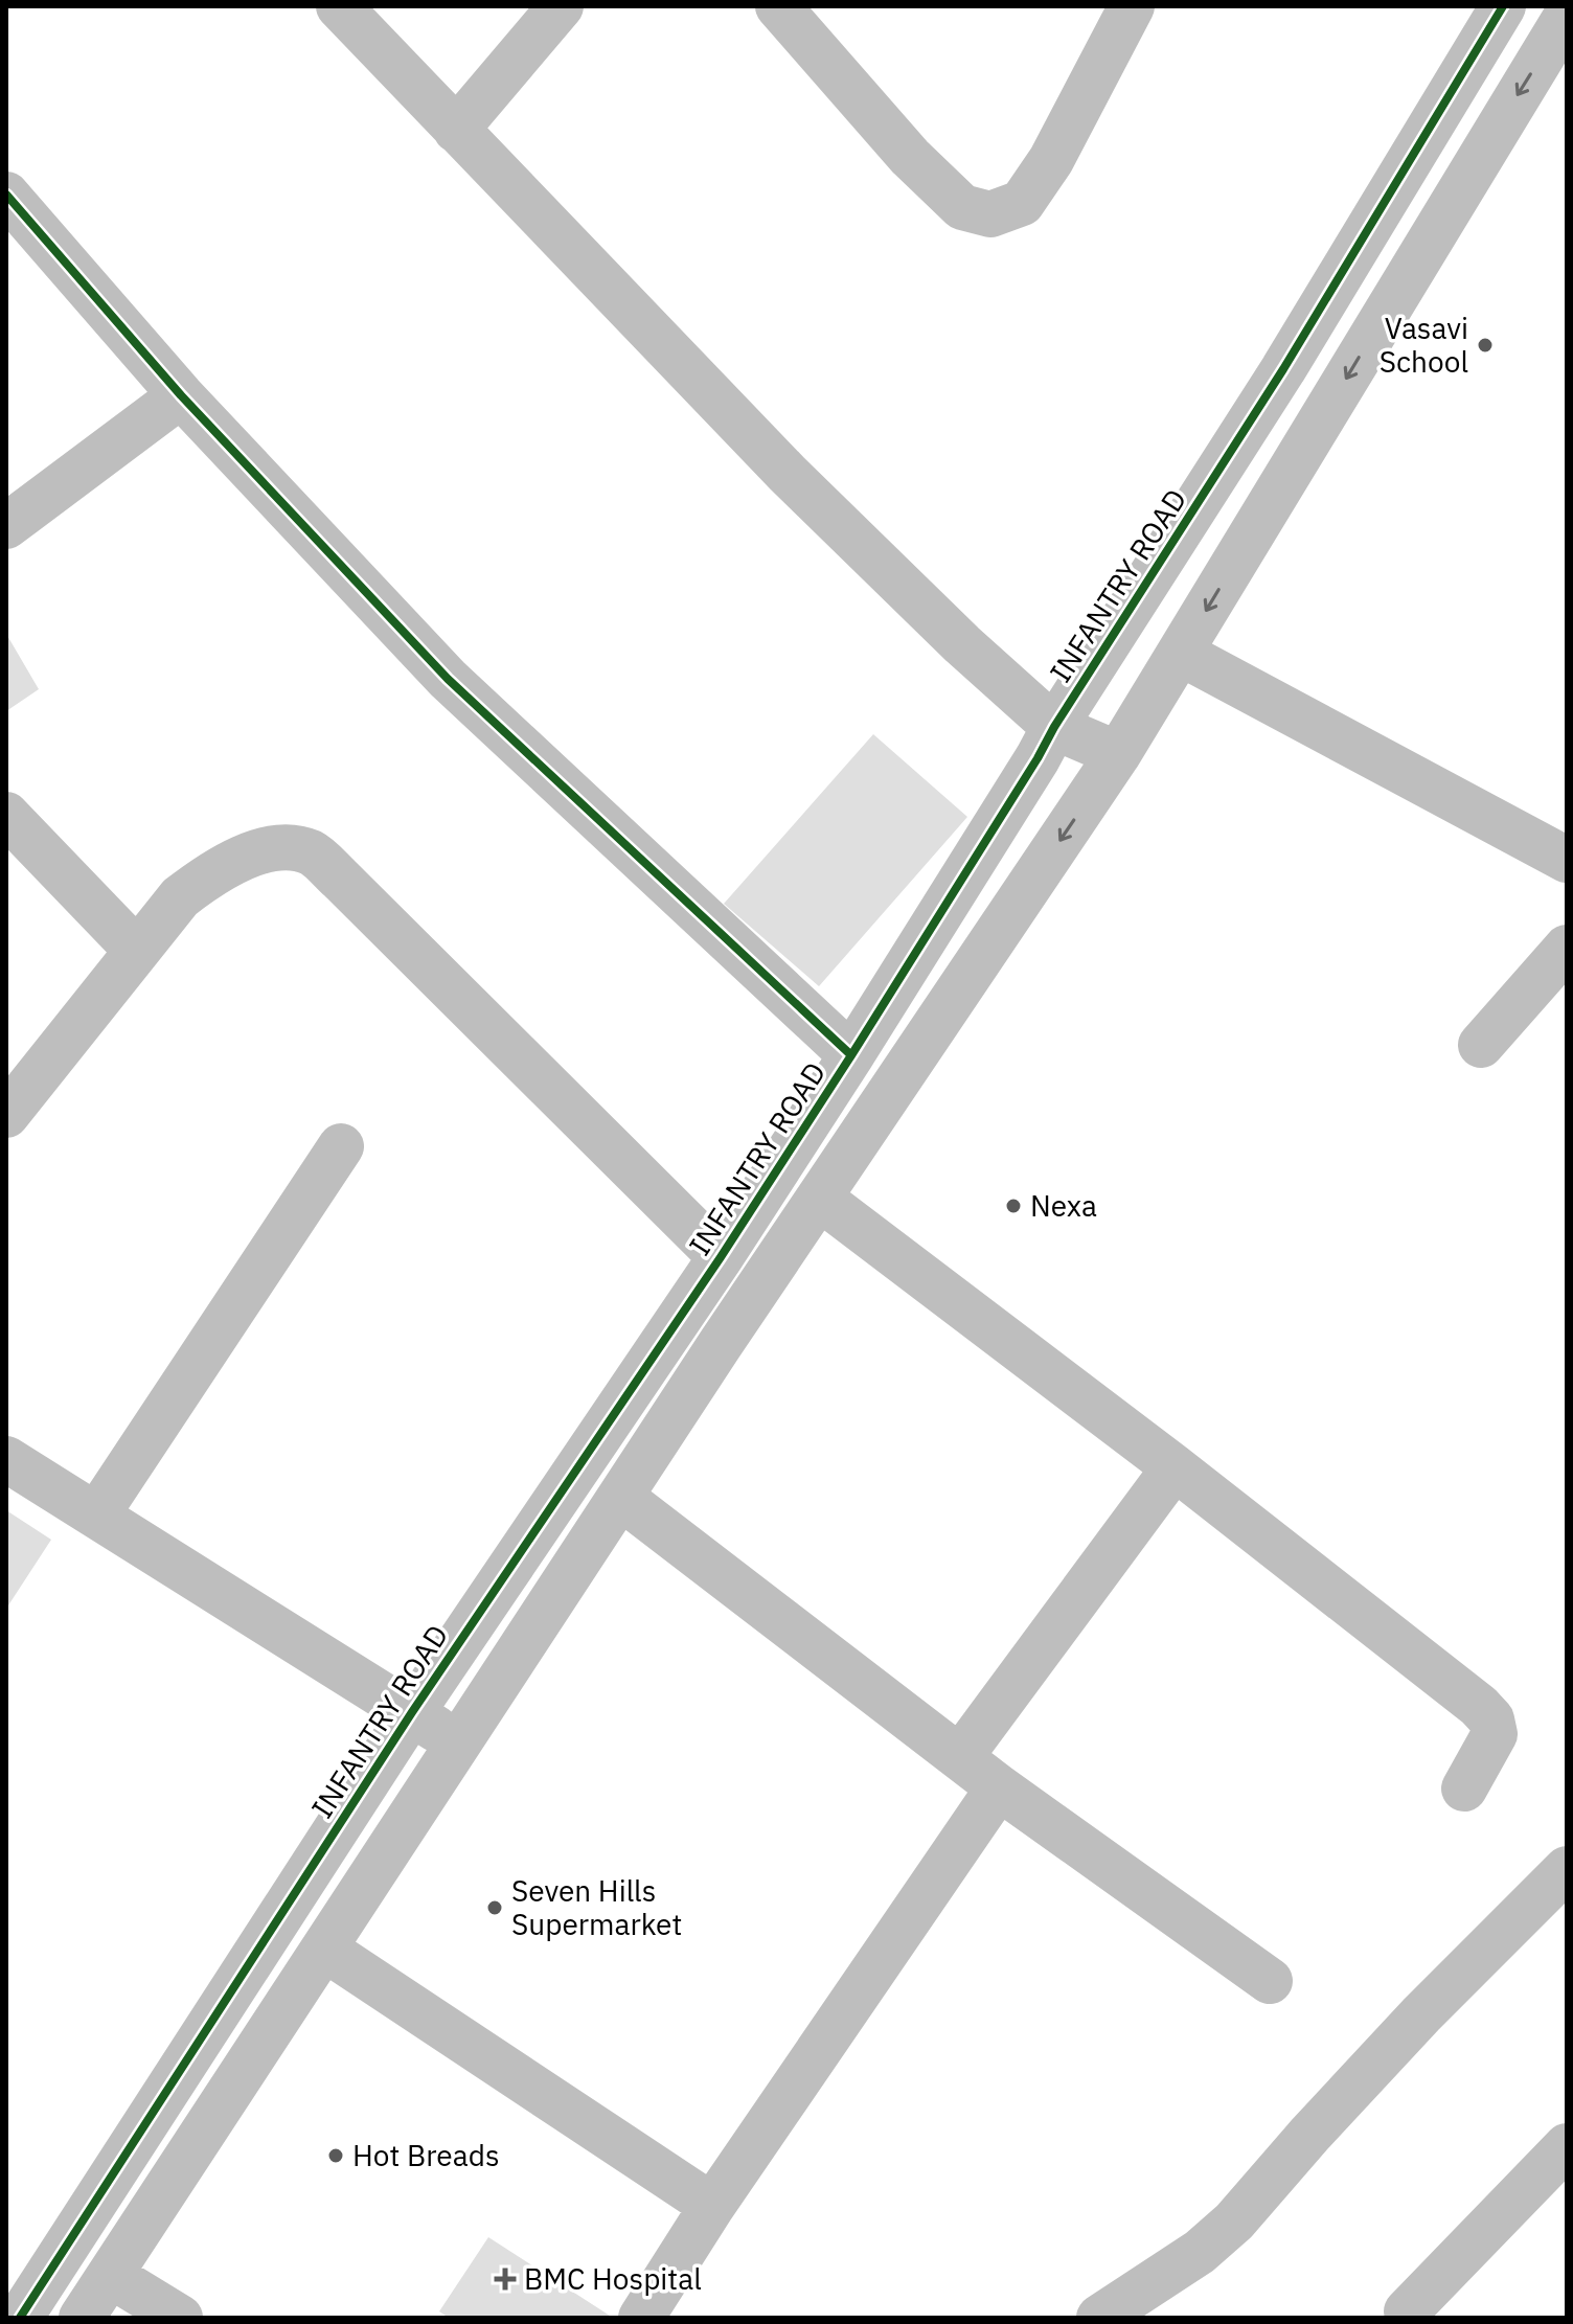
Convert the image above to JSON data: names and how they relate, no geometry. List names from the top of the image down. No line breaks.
{"streets":{"street":["INFANTRY ROAD"]},"places":{"other":["Vasavi School","Nexa","Seven Hills Supermarket","Hot Breads"],"health":["BMC Hospital"]}}
